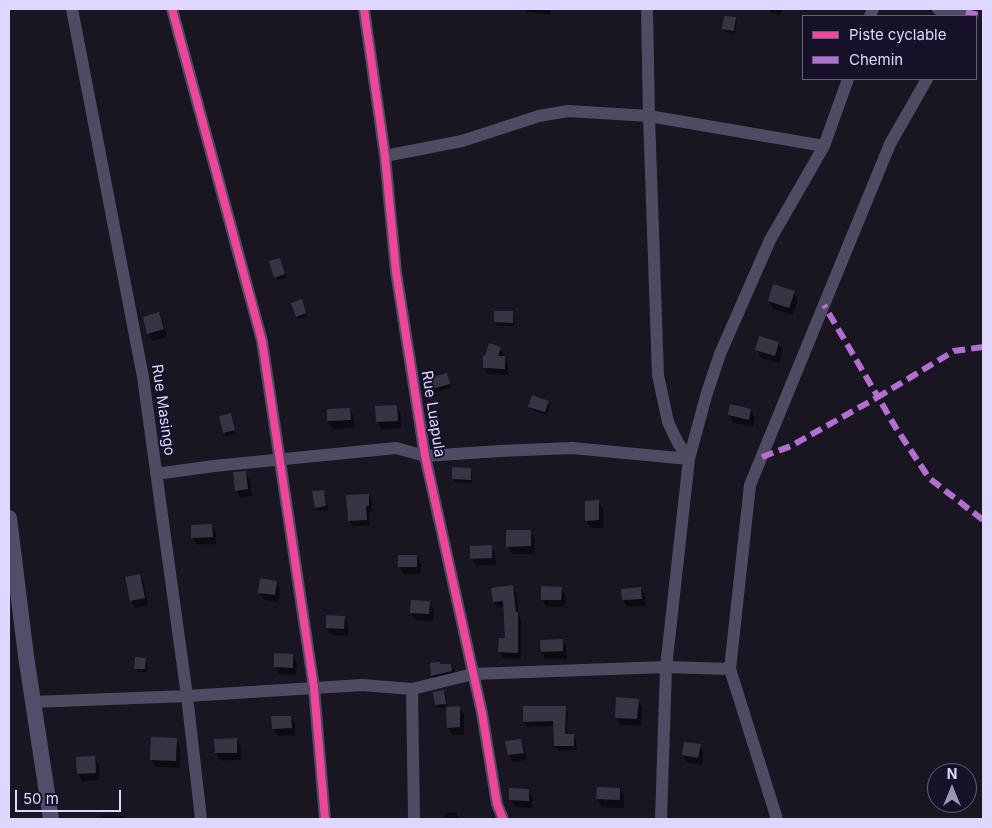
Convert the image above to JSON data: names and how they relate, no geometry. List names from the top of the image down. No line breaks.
{"streets":{"street":["Rue Masingo","Rue Luapula"]},"legend":["Piste cyclable","Chemin"],"scale_bar":"50 m","north":"top"}
